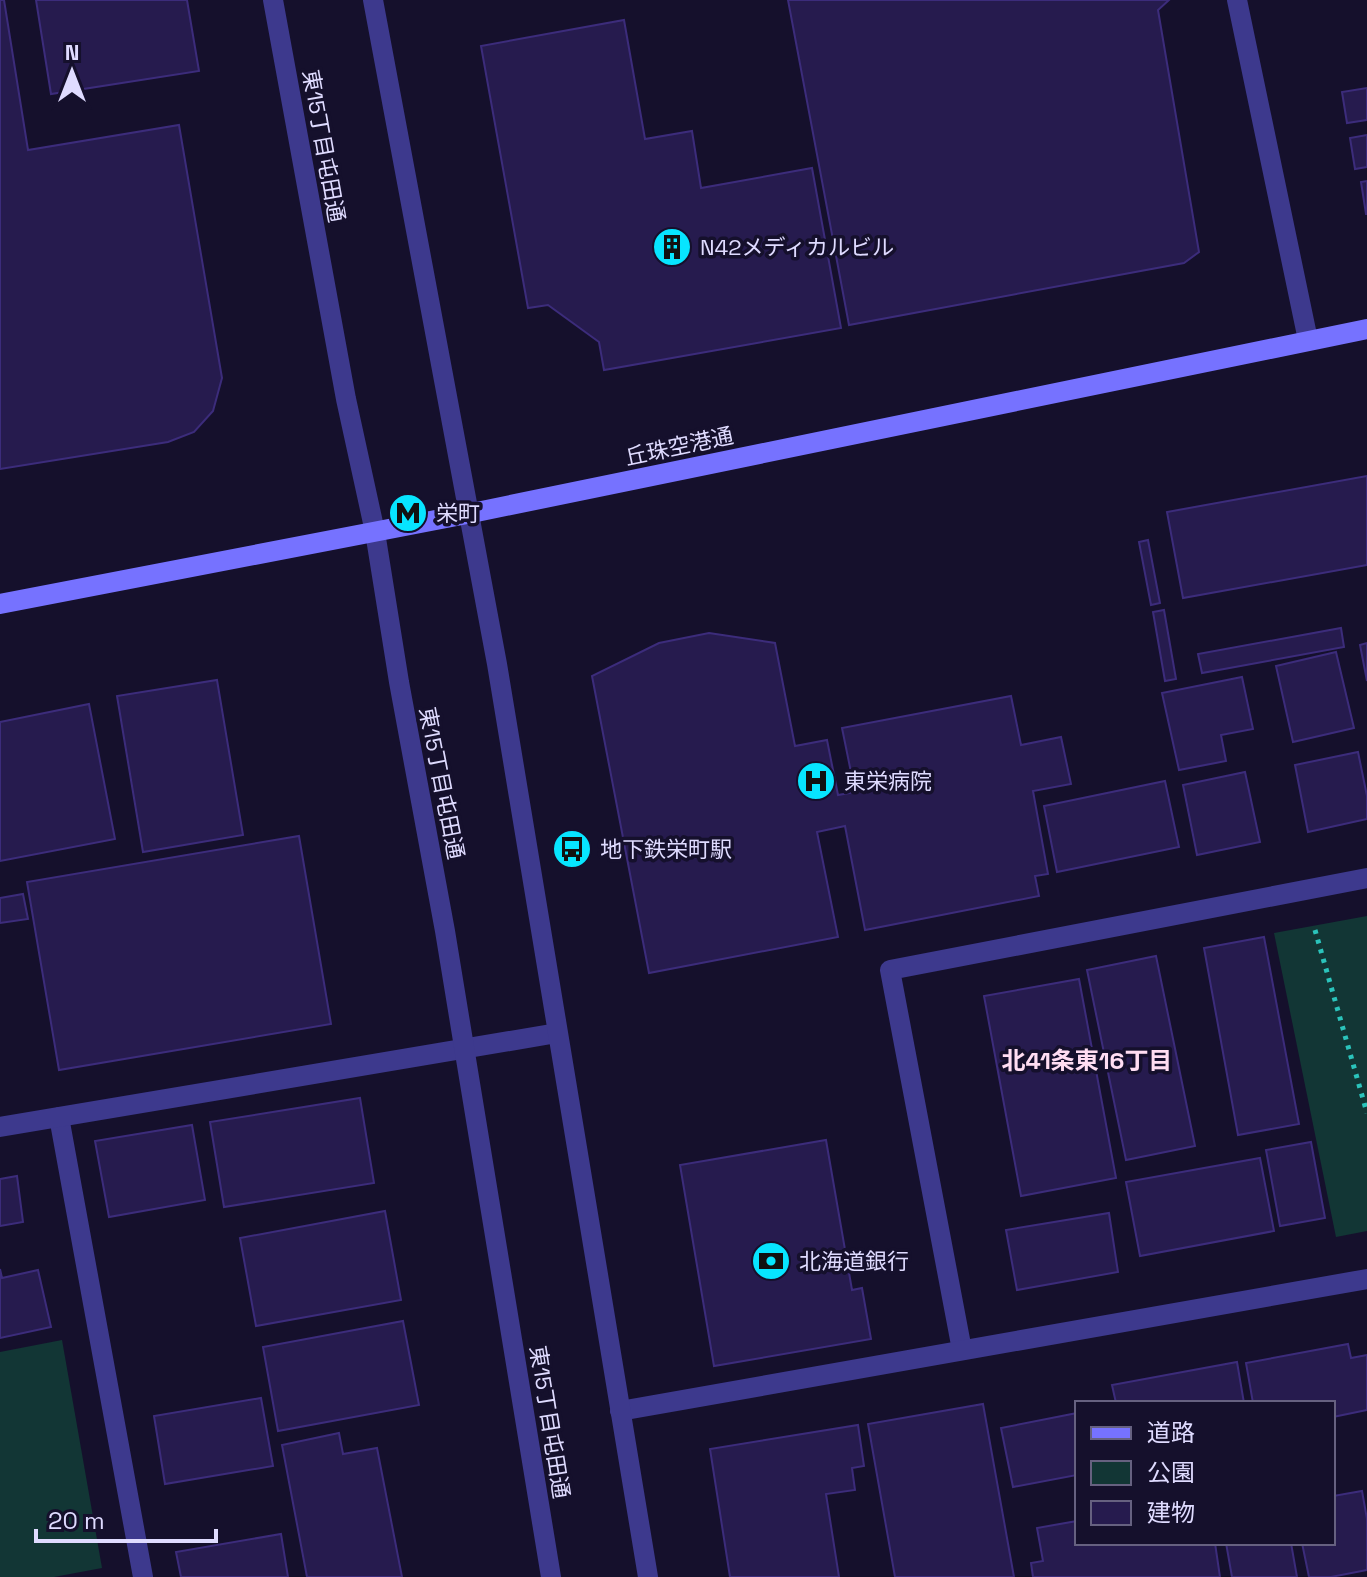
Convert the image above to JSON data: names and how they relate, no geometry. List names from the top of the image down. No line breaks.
{"streets":{"main road":["丘珠空港通"],"street":["東15丁目屯田通"]},"crossings":[["東15丁目屯田通","丘珠空港通"]],"districts":["北41条東16丁目"],"places":{"building":["N42メディカルビル"],"metro station":["栄町"],"hospital":["東栄病院"],"bus stop":["地下鉄栄町駅"],"bank":["北海道銀行"]},"legend":["道路","公園","建物"],"scale_bar":"20 m","north":"top"}
